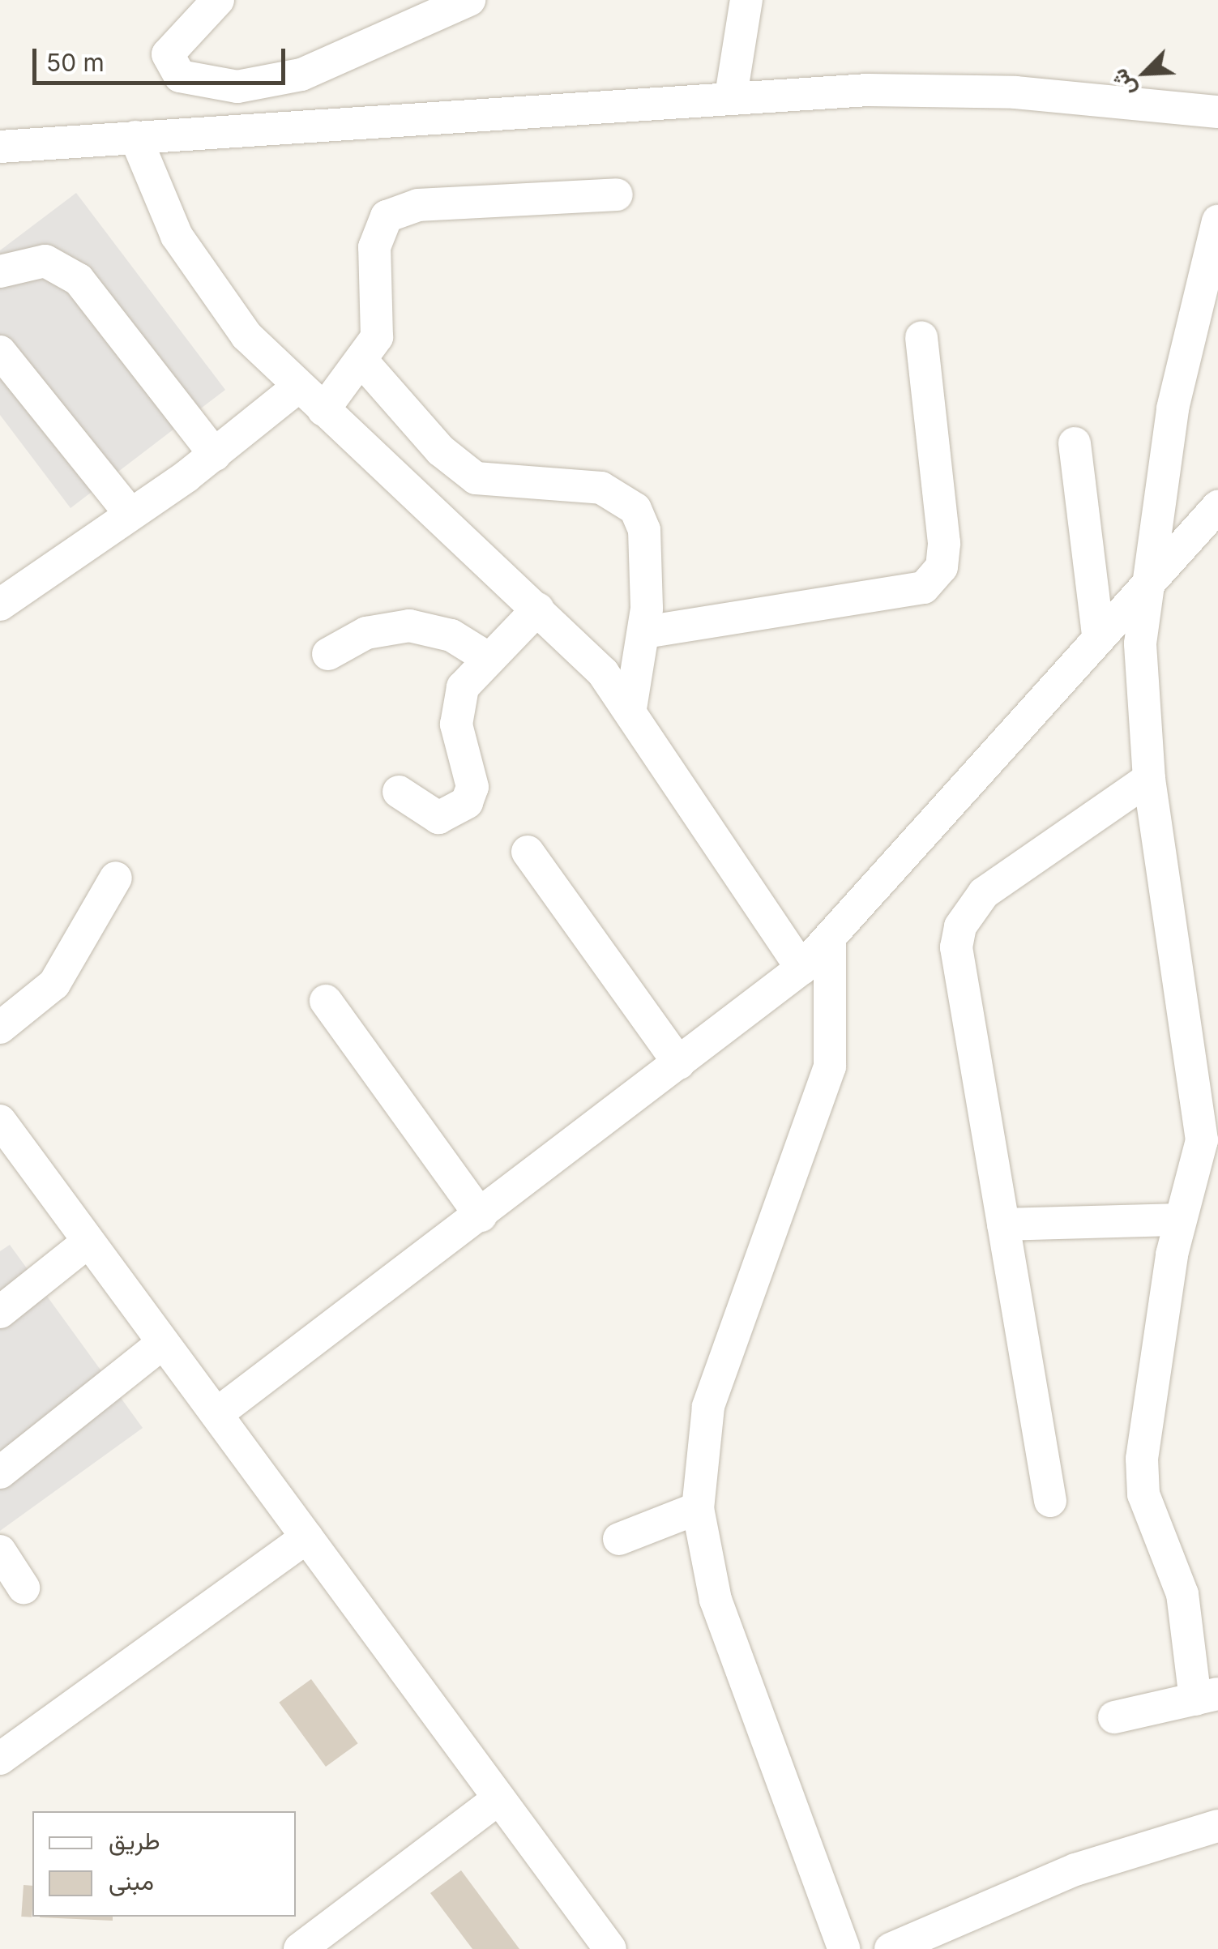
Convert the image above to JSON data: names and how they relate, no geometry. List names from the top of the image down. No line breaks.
{"legend":["طريق","مبنى"],"scale_bar":"50 m","north":"bottom left"}
